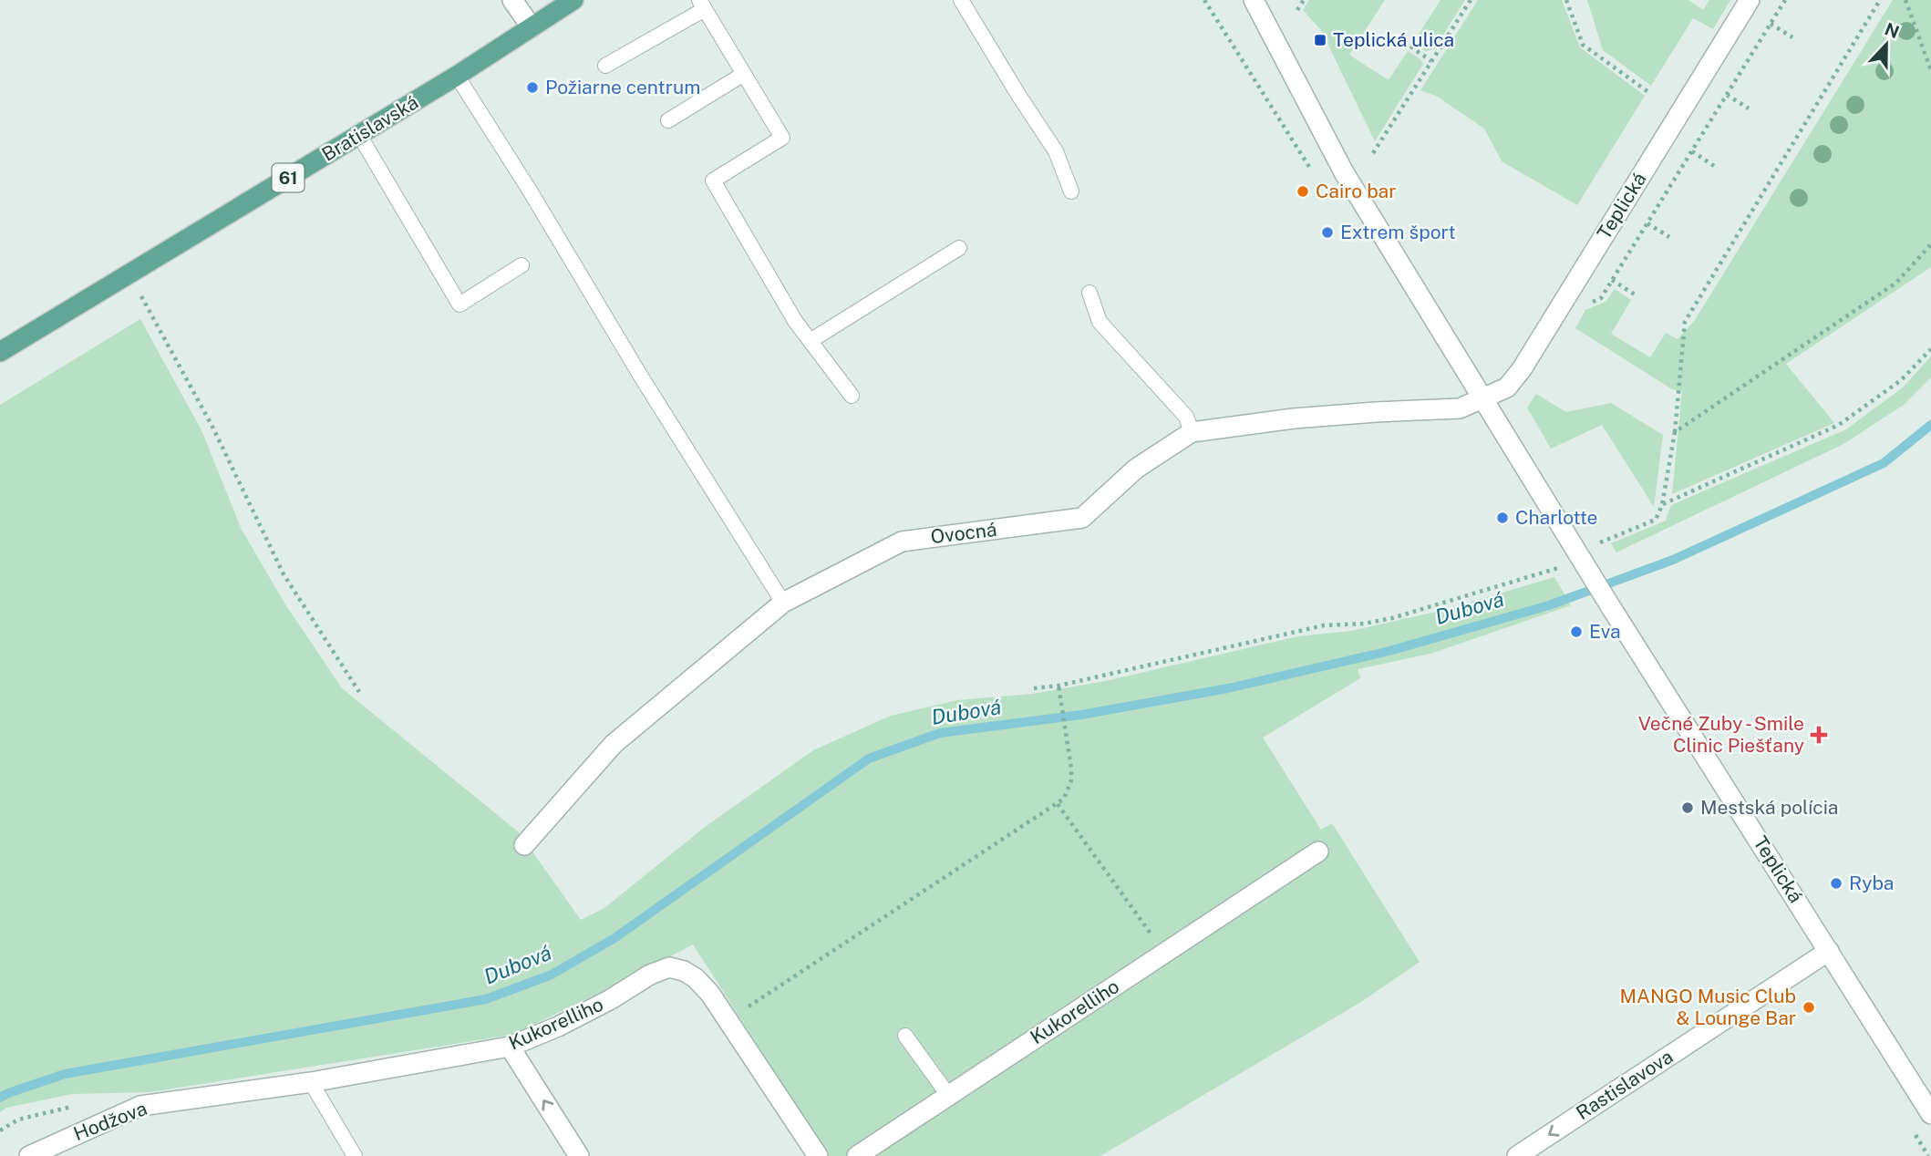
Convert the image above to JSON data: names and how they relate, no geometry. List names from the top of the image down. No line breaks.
{"streets":{"main road":["Bratislavská","61"],"street":["Teplická","Ovocná","Kukorelliho","Rastislavova","Hodžova"]},"crossings":[["Teplická","Ovocná"],["Teplická","Rastislavova"],["Kukorelliho","Hodžova"]],"one_way":["Rastislavova"],"water":["Dubová"],"places":{"transit":["Teplická ulica"],"other":["Požiarne centrum","Cairo bar","Extrem šport","Charlotte","Eva","Mestská polícia","Ryba","MANGO Music Club & Lounge Bar"],"health":["Večné Zuby - Smile Clinic Piešťany"]},"north":"top"}
